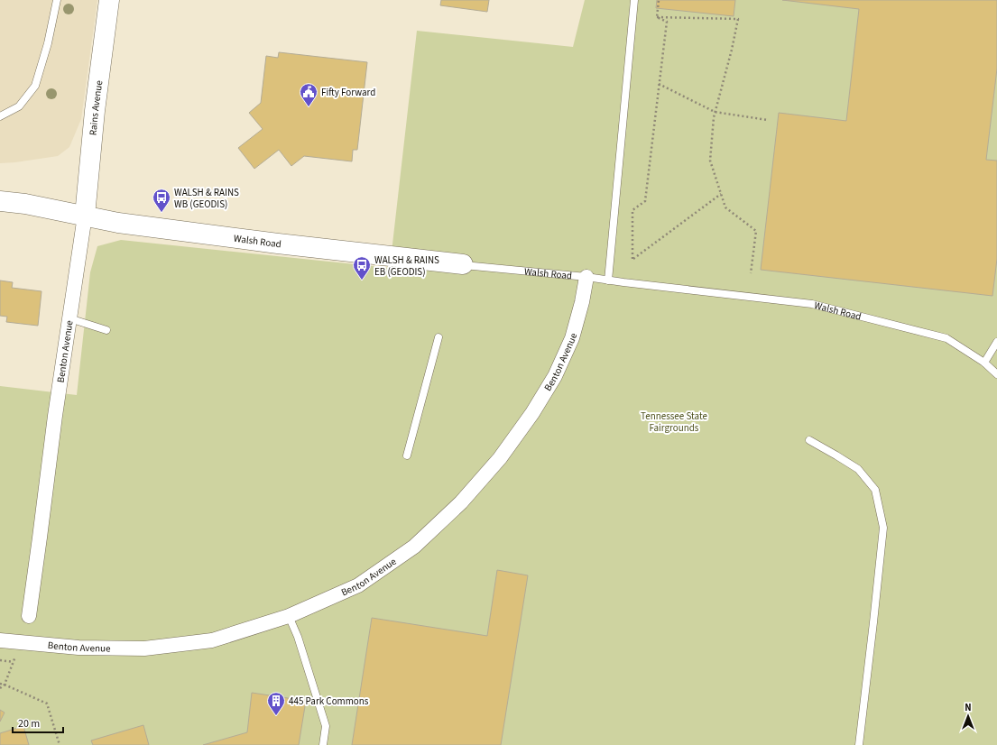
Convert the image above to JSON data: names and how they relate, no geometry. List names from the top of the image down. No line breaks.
{"streets":{"main road":["Rains Avenue","Walsh Road"],"street":["Benton Avenue"]},"crossings":[["Rains Avenue","Walsh Road"],["Rains Avenue","Benton Avenue"],["Walsh Road","Benton Avenue"]],"parks":["Tennessee State Fairgrounds"],"places":{"public building":["Fifty Forward"],"bus stop":["WALSH & RAINS WB (GEODIS)","WALSH & RAINS EB (GEODIS)"],"building":["445 Park Commons"]},"scale_bar":"20 m","north":"top"}
